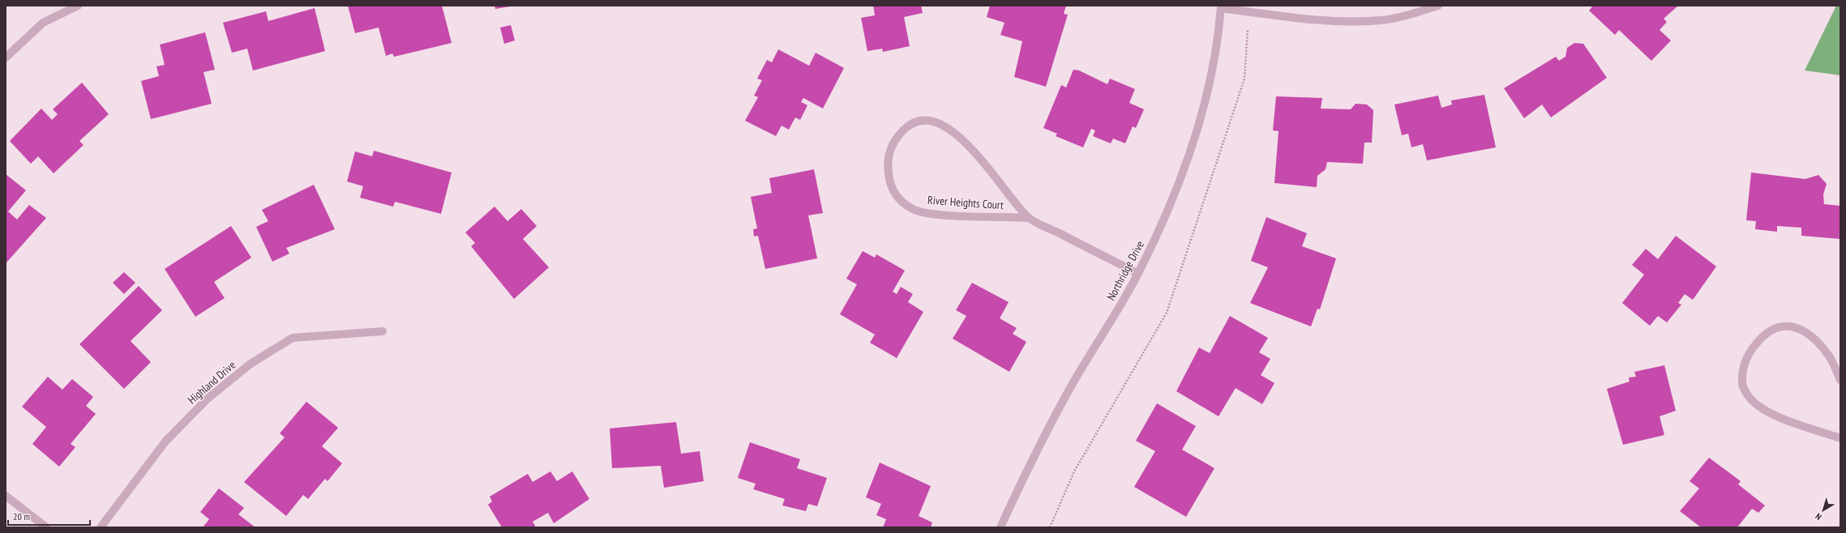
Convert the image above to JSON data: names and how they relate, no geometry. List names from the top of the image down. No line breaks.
{"streets":{"street":["River Heights Court","Northridge Drive","Highland Drive"]},"crossings":[["River Heights Court","Northridge Drive"]],"scale_bar":"20 m","north":"bottom left"}
